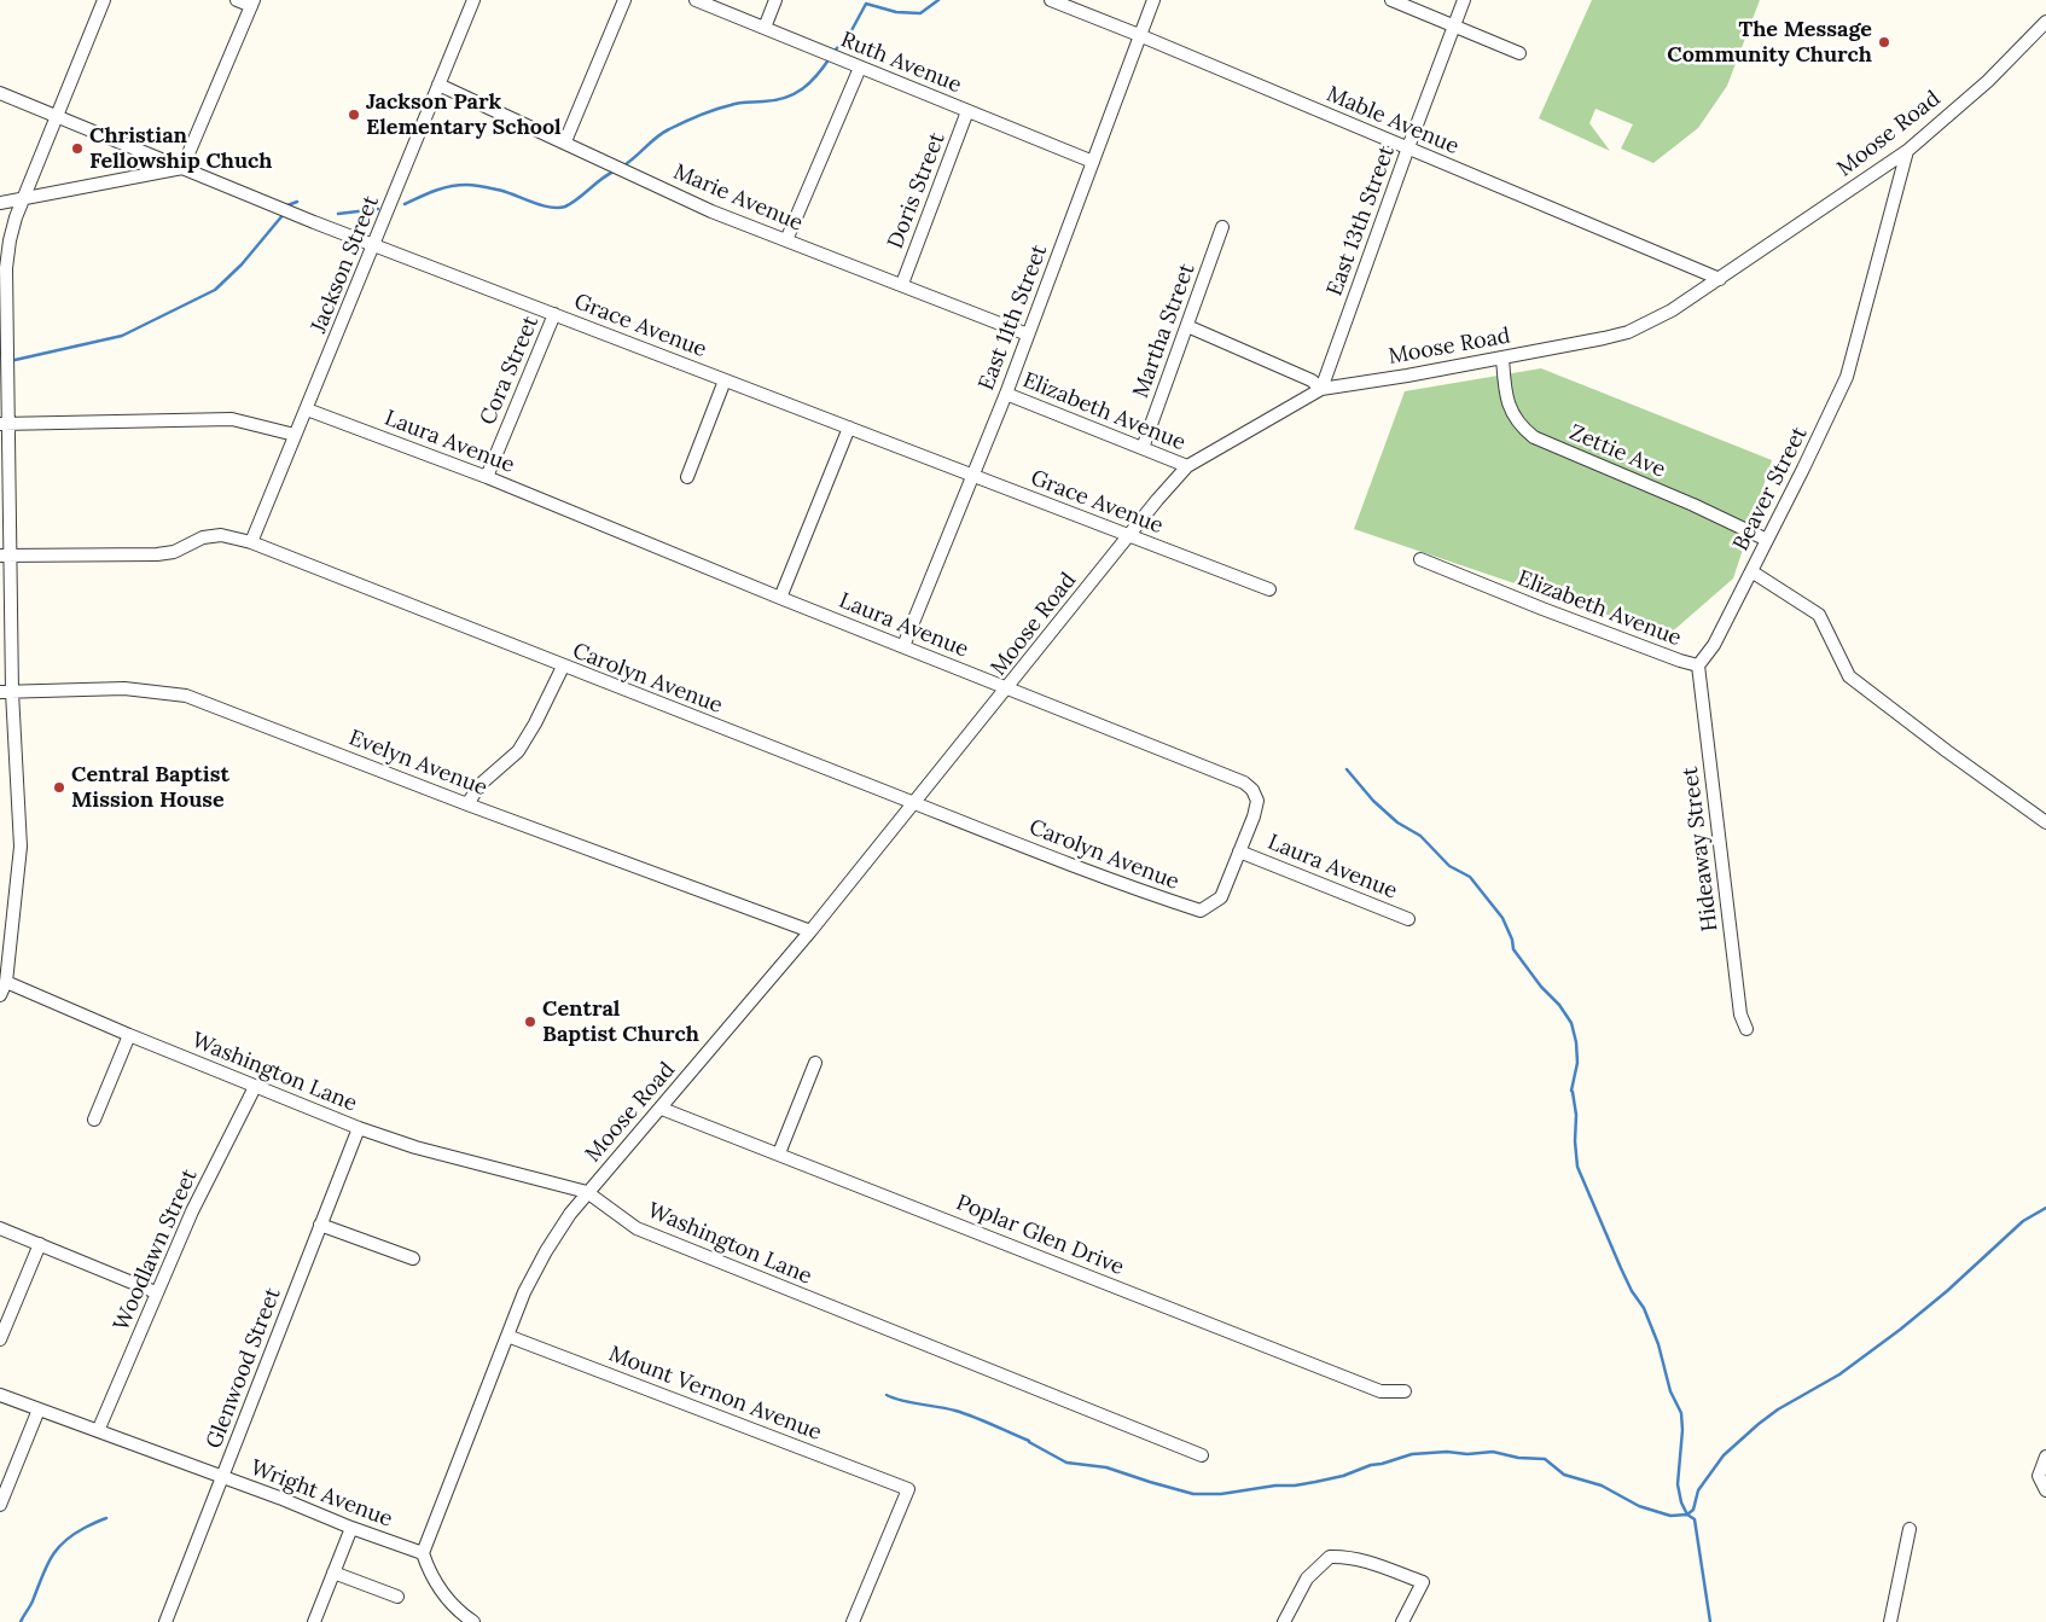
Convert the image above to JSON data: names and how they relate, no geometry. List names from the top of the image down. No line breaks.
{"streets":{"street":["Ruth Avenue","Mable Avenue","Moose Road","Doris Street","Marie Avenue","East 13th Street","Jackson Street","East 11th Street","Grace Avenue","Martha Street","Cora Street","Elizabeth Avenue","Laura Avenue","Zettie Ave","Beaver Street","Carolyn Avenue","Evelyn Avenue","Hideaway Street","Washington Lane","Poplar Glen Drive","Woodlawn Street","Glenwood Street","Mount Vernon Avenue","Wright Avenue"]},"crossings":[["Ruth Avenue","Doris Street"],["Ruth Avenue","East 11th Street"],["Mable Avenue","Moose Road"],["Mable Avenue","East 13th Street"],["Mable Avenue","East 11th Street"],["Moose Road","East 13th Street"],["Moose Road","Grace Avenue"],["Moose Road","Elizabeth Avenue"],["Moose Road","Laura Avenue"],["Moose Road","Zettie Ave"],["Moose Road","Beaver Street"],["Moose Road","Carolyn Avenue"],["Moose Road","Evelyn Avenue"],["Moose Road","Washington Lane"],["Moose Road","Poplar Glen Drive"],["Moose Road","Mount Vernon Avenue"],["Moose Road","Wright Avenue"],["Doris Street","Marie Avenue"],["Marie Avenue","Jackson Street"],["Marie Avenue","East 11th Street"],["Jackson Street","Grace Avenue"],["Jackson Street","Laura Avenue"],["Jackson Street","Carolyn Avenue"],["East 11th Street","Grace Avenue"],["East 11th Street","Elizabeth Avenue"],["East 11th Street","Laura Avenue"],["Grace Avenue","Cora Street"],["Martha Street","Elizabeth Avenue"],["Cora Street","Laura Avenue"],["Elizabeth Avenue","Beaver Street"],["Elizabeth Avenue","Hideaway Street"],["Laura Avenue","Carolyn Avenue"],["Zettie Ave","Beaver Street"],["Washington Lane","Woodlawn Street"],["Washington Lane","Glenwood Street"],["Woodlawn Street","Wright Avenue"],["Glenwood Street","Wright Avenue"]],"places":["The Message Community Church","Jackson Park Elementary School","Christian Fellowship Chuch","Central Baptist Mission House","Central Baptist Church"]}
